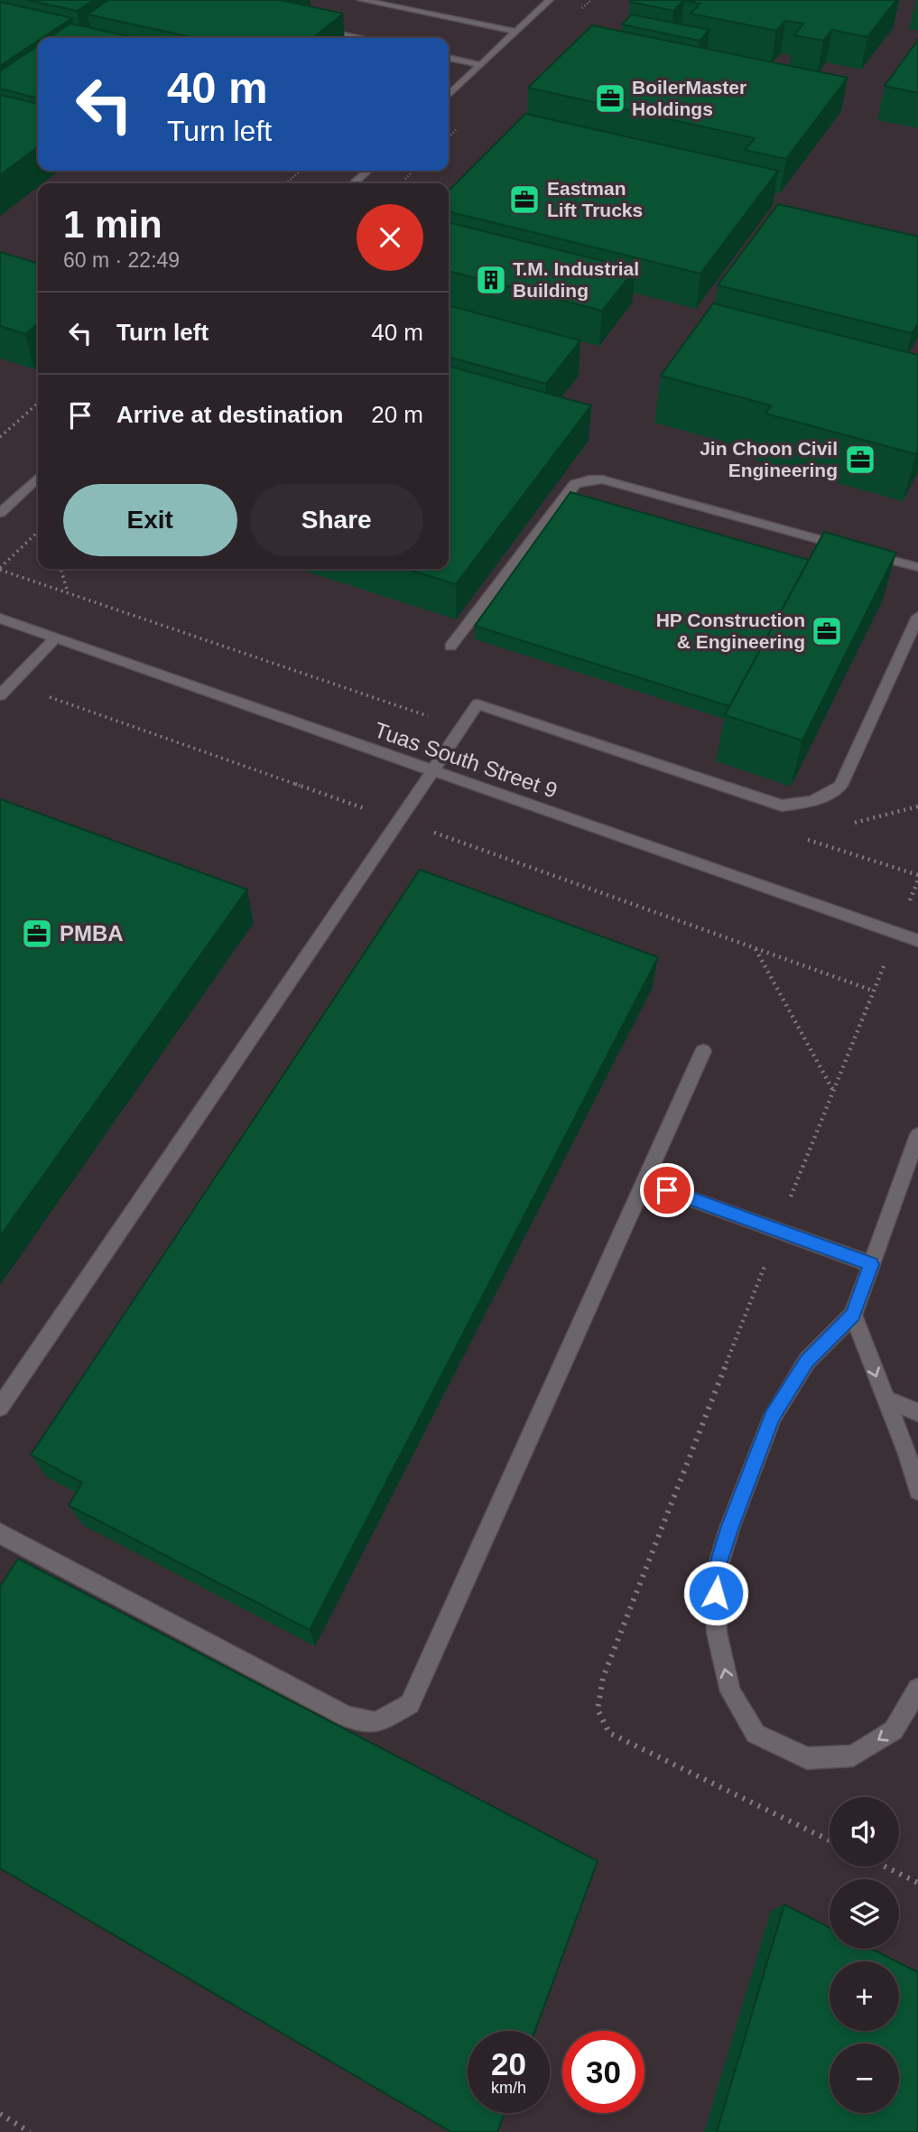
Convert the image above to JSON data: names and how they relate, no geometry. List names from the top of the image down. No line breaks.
{"streets":{"street":["Tuas South Street 9"]},"places":{"office":["BoilerMaster Holdings","Eastman Lift Trucks","Jin Choon Civil Engineering","HP Construction & Engineering","PMBA"],"building":["T.M. Industrial Building"]},"page":{"turn":["40 m","Turn left"],"heading":["1 min","60 m · 22:49"],"list":[{"name":"Turn left","value":"40 m"},{"name":"Arrive at destination","value":"20 m"}],"buttons":["Exit","Share"],"map_buttons":["+","−"],"speed":"20 km/h","limit":"30"}}
